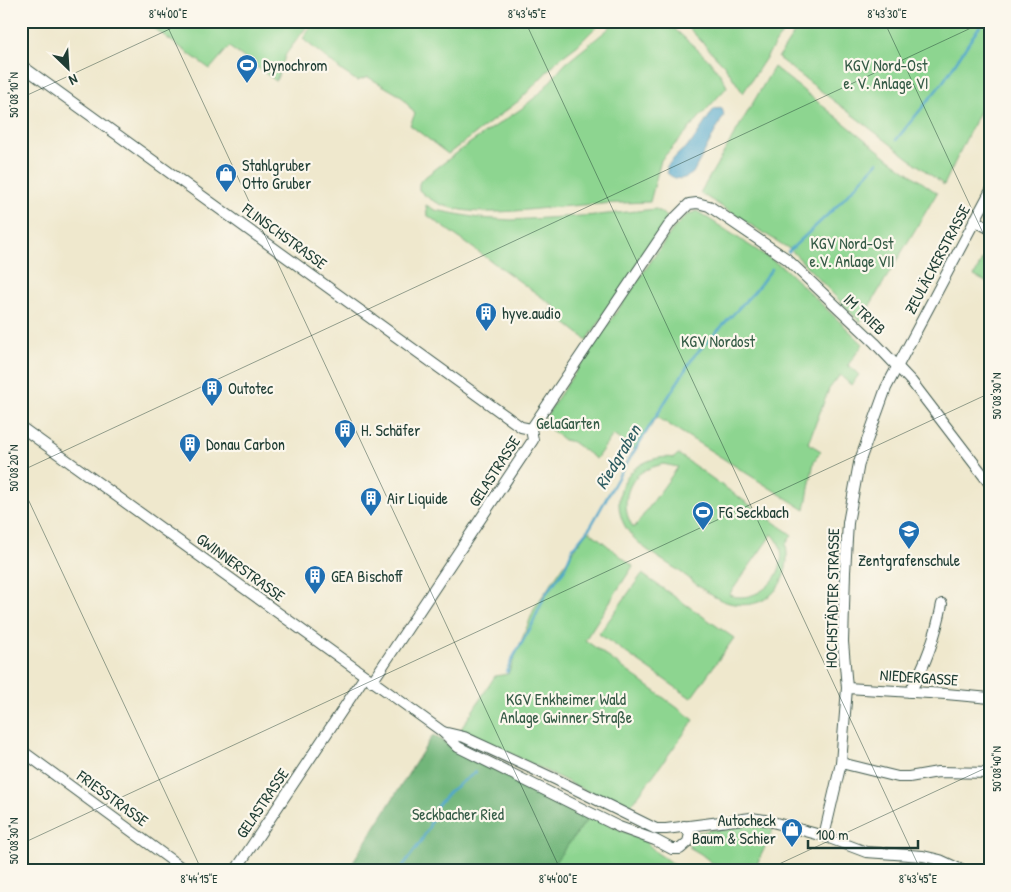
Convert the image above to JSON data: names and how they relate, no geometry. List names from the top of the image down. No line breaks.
{"streets":{"street":["FLINSCHSTRASSE","ZEULÄCKERSTRASSE","IM TRIEB","GELASTRASSE","GWINNERSTRASSE","HOCHSTÄDTER STRASSE","NIEDERGASSE","FRIESSTRASSE"]},"crossings":[["FLINSCHSTRASSE","GELASTRASSE"],["ZEULÄCKERSTRASSE","IM TRIEB"],["ZEULÄCKERSTRASSE","HOCHSTÄDTER STRASSE"],["IM TRIEB","GELASTRASSE"],["IM TRIEB","HOCHSTÄDTER STRASSE"],["GELASTRASSE","GWINNERSTRASSE"],["HOCHSTÄDTER STRASSE","NIEDERGASSE"]],"water":["Riedgraben"],"parks":["KGV Nord-Ost e. V. Anlage VI","KGV Nord-Ost e.V. Anlage VII","KGV Nordost","GelaGarten","KGV Enkheimer Wald Anlage Gwinner Straße","Seckbacher Ried"],"places":{"sports":["Dynochrom","FG Seckbach"],"shop":["Stahlgruber Otto Gruber","Autocheck Baum & Schier"],"building":["hyve.audio","Outotec","H. Schäfer","Donau Carbon","Air Liquide","GEA Bischoff"],"school or university":["Zentgrafenschule"]},"scale_bar":"100 m","north":"bottom right","coordinates":["8°44'00\"E","8°43'45\"E","8°43'30\"E","50°08'10\"N","50°08'30\"N","50°08'20\"N","50°08'40\"N","8°44'15\"E"]}
